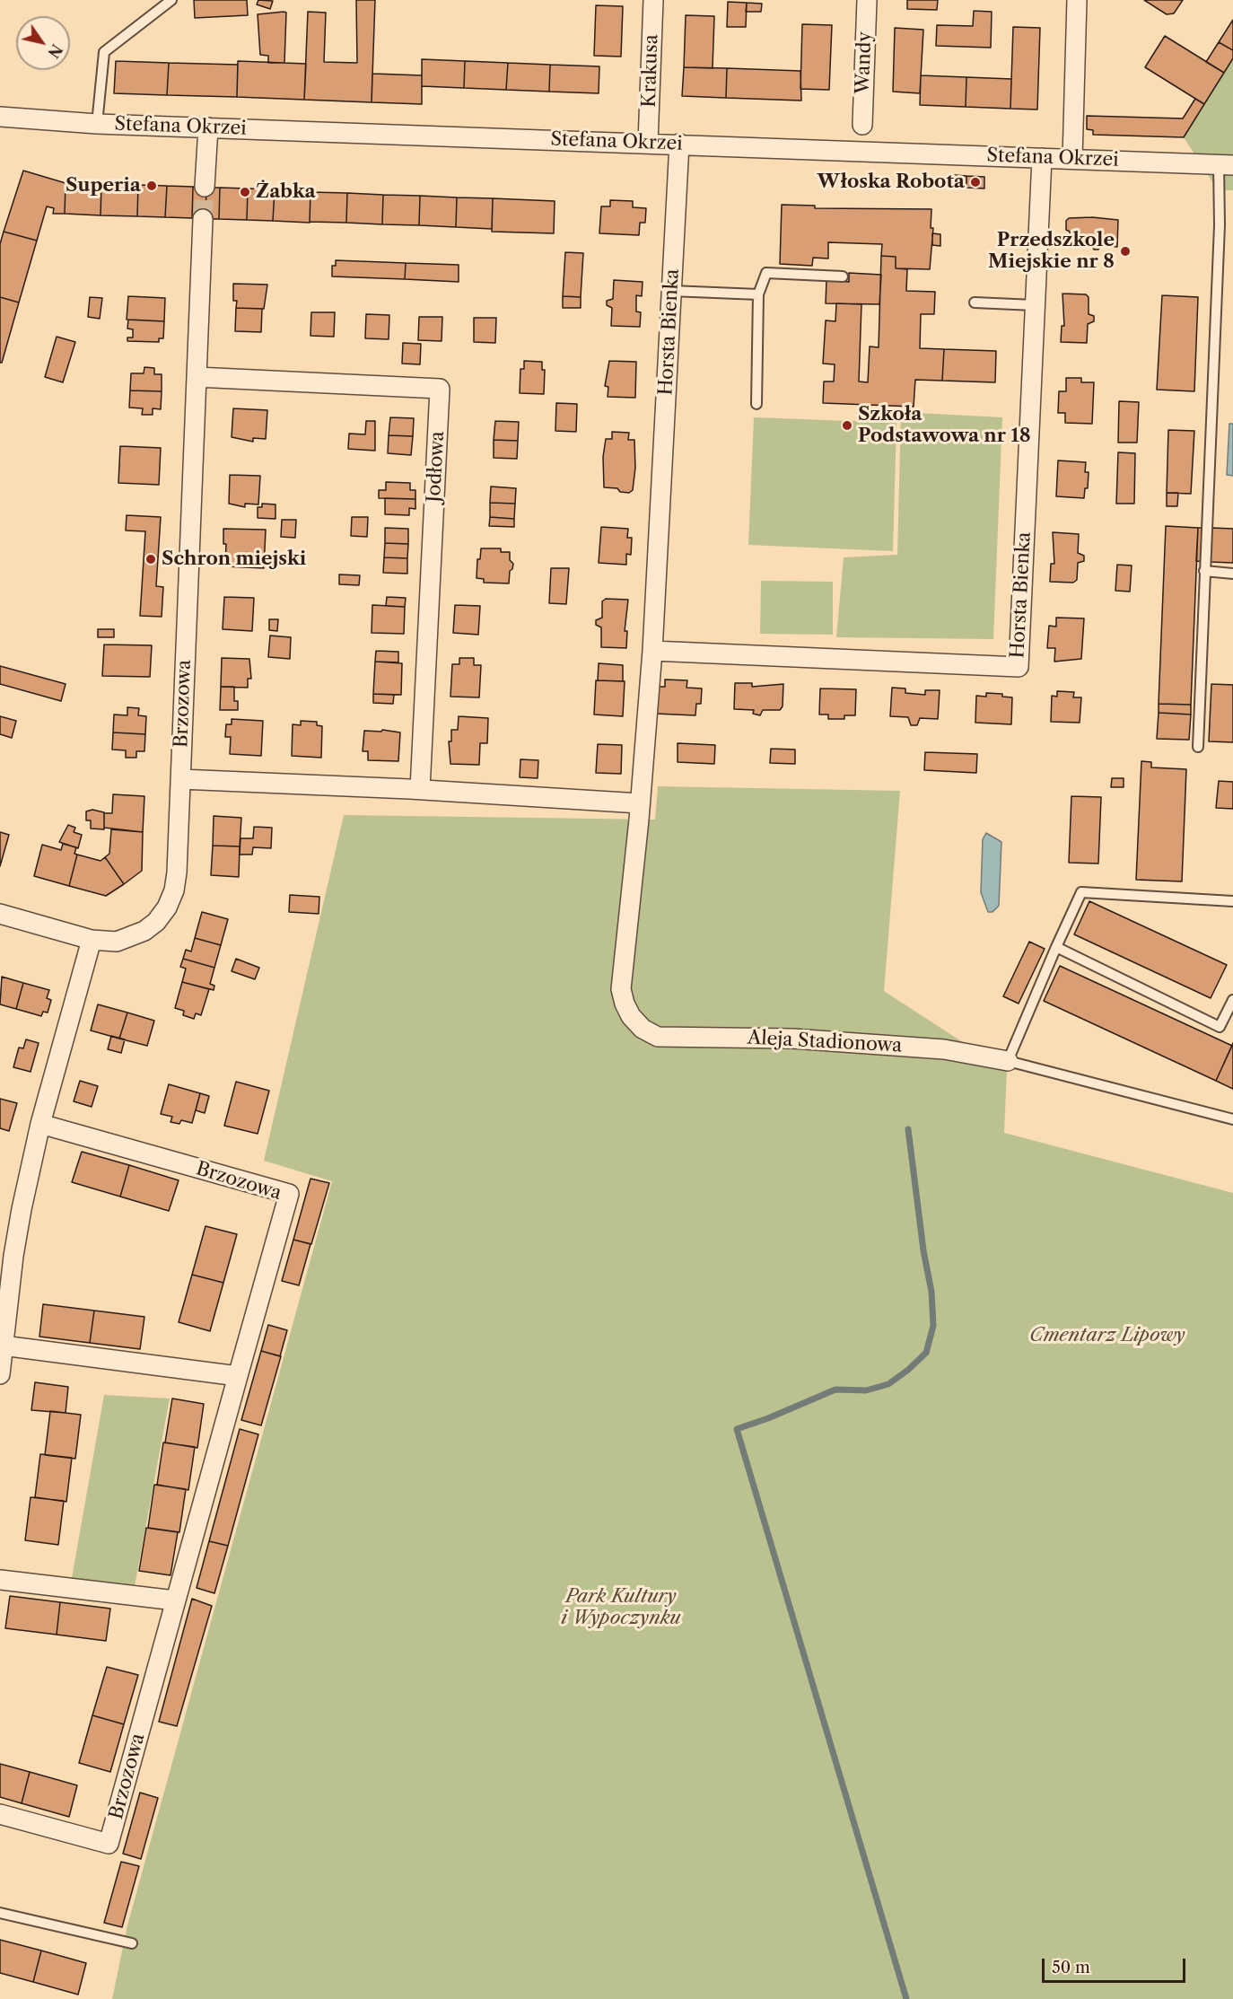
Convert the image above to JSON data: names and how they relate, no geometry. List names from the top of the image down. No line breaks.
{"streets":{"street":["Wandy","Krakusa","Stefana Okrzei","Horsta Bienka","Jodłowa","Brzozowa","Aleja Stadionowa"]},"crossings":[["Krakusa","Stefana Okrzei"],["Stefana Okrzei","Horsta Bienka"],["Horsta Bienka","Aleja Stadionowa"],["Jodłowa","Brzozowa"]],"parks":["Cmentarz Lipowy","Park Kultury i Wypoczynku"],"places":["Włoska Robota","Superia","Żabka","Przedszkole Miejskie nr 8","Szkoła Podstawowa nr 18","Schron miejski"],"scale_bar":"50 m","north":"bottom right"}
